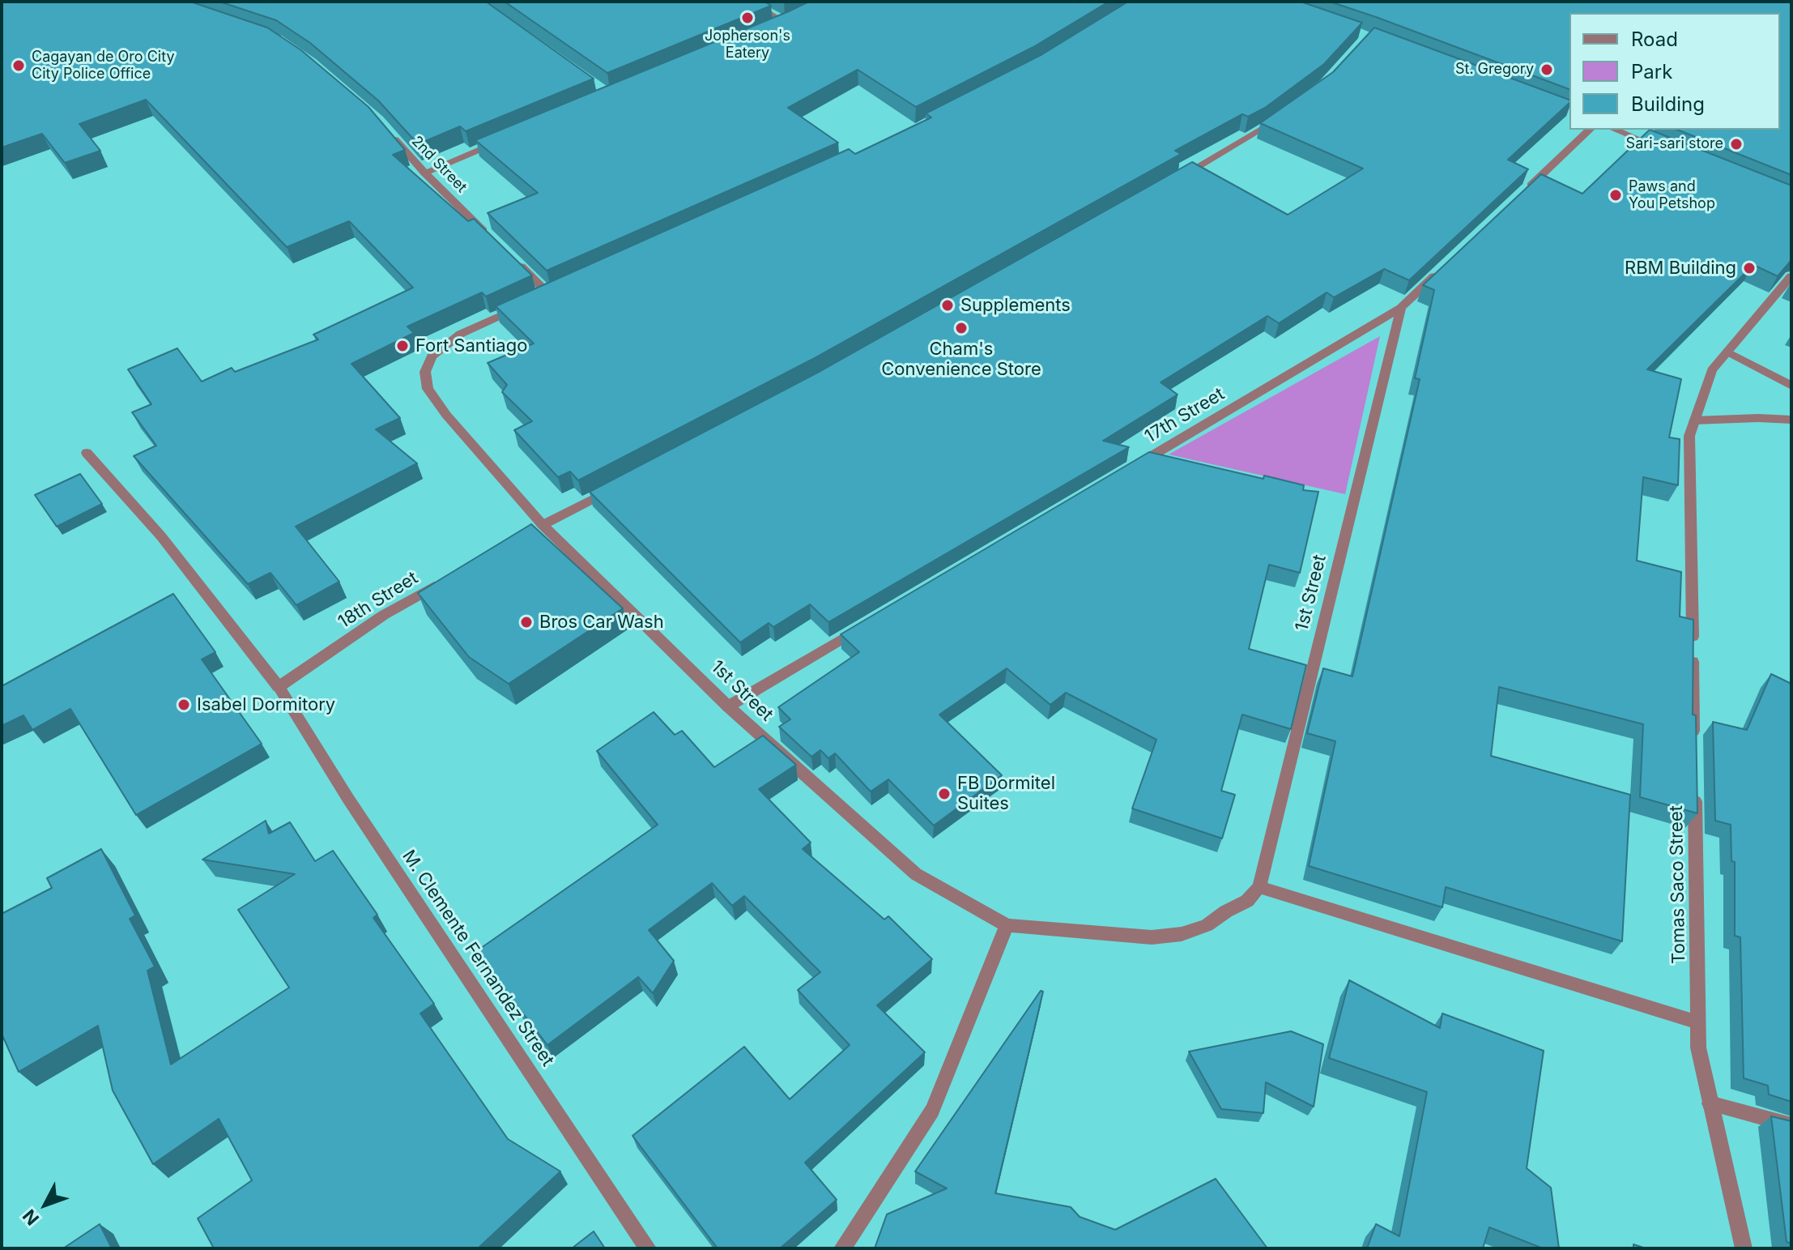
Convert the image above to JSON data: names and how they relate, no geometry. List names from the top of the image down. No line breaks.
{"streets":{"street":["2nd Street","17th Street","1st Street","18th Street","Tomas Saco Street","M. Clemente Fernandez Street"]},"crossings":[["17th Street","1st Street"],["18th Street","M. Clemente Fernandez Street"]],"places":["Jopherson's Eatery","Cagayan de Oro City City Police Office","St. Gregory","Sari-sari store","Paws and You Petshop","RBM Building","Supplements","Cham's Convenience Store","Fort Santiago","Bros Car Wash","Isabel Dormitory","FB Dormitel Suites"],"legend":["Road","Park","Building"],"north":"bottom left"}
